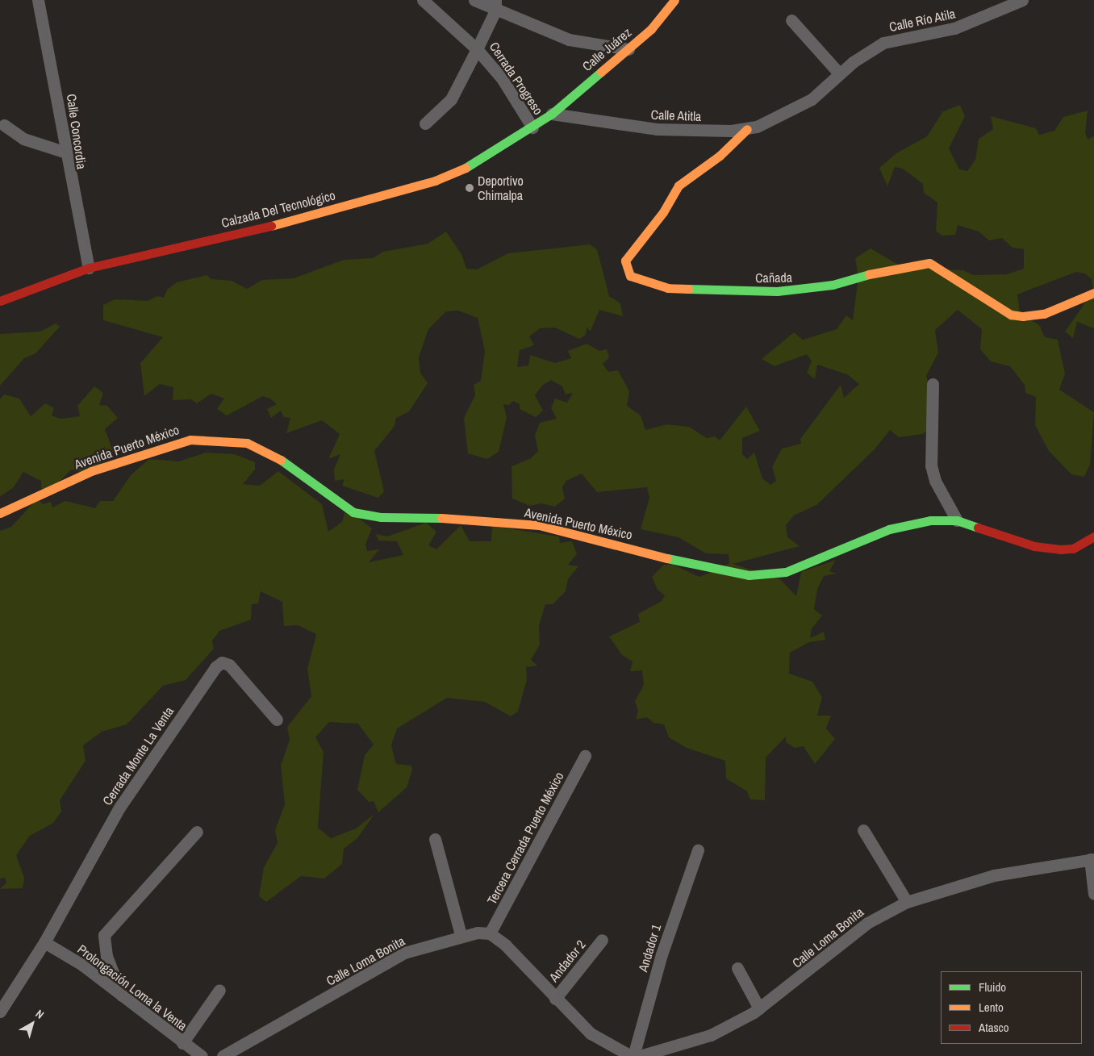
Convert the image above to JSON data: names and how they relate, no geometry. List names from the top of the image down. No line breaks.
{"streets":{"street":["Calle Río Atila","Calle Juárez","Cerrada Progreso","Calle Atitla","Calle Concordia","Calzada Del Tecnológico","Cañada","Avenida Puerto México","Cerrada Monte La Venta","Tercera Cerrada Puerto México","Calle Loma Bonita","Andador 1","Andador 2","Prolongación Loma la Venta"]},"crossings":[["Calle Río Atila","Calle Atitla"],["Calle Juárez","Calle Atitla"],["Calle Juárez","Calzada Del Tecnológico"],["Cerrada Progreso","Calzada Del Tecnológico"],["Calle Atitla","Calzada Del Tecnológico"],["Calle Atitla","Cañada"],["Calle Concordia","Calzada Del Tecnológico"],["Cerrada Monte La Venta","Prolongación Loma la Venta"],["Tercera Cerrada Puerto México","Calle Loma Bonita"]],"places":["Deportivo Chimalpa"],"legend":["Fluido","Lento","Atasco"],"north":"top right"}
